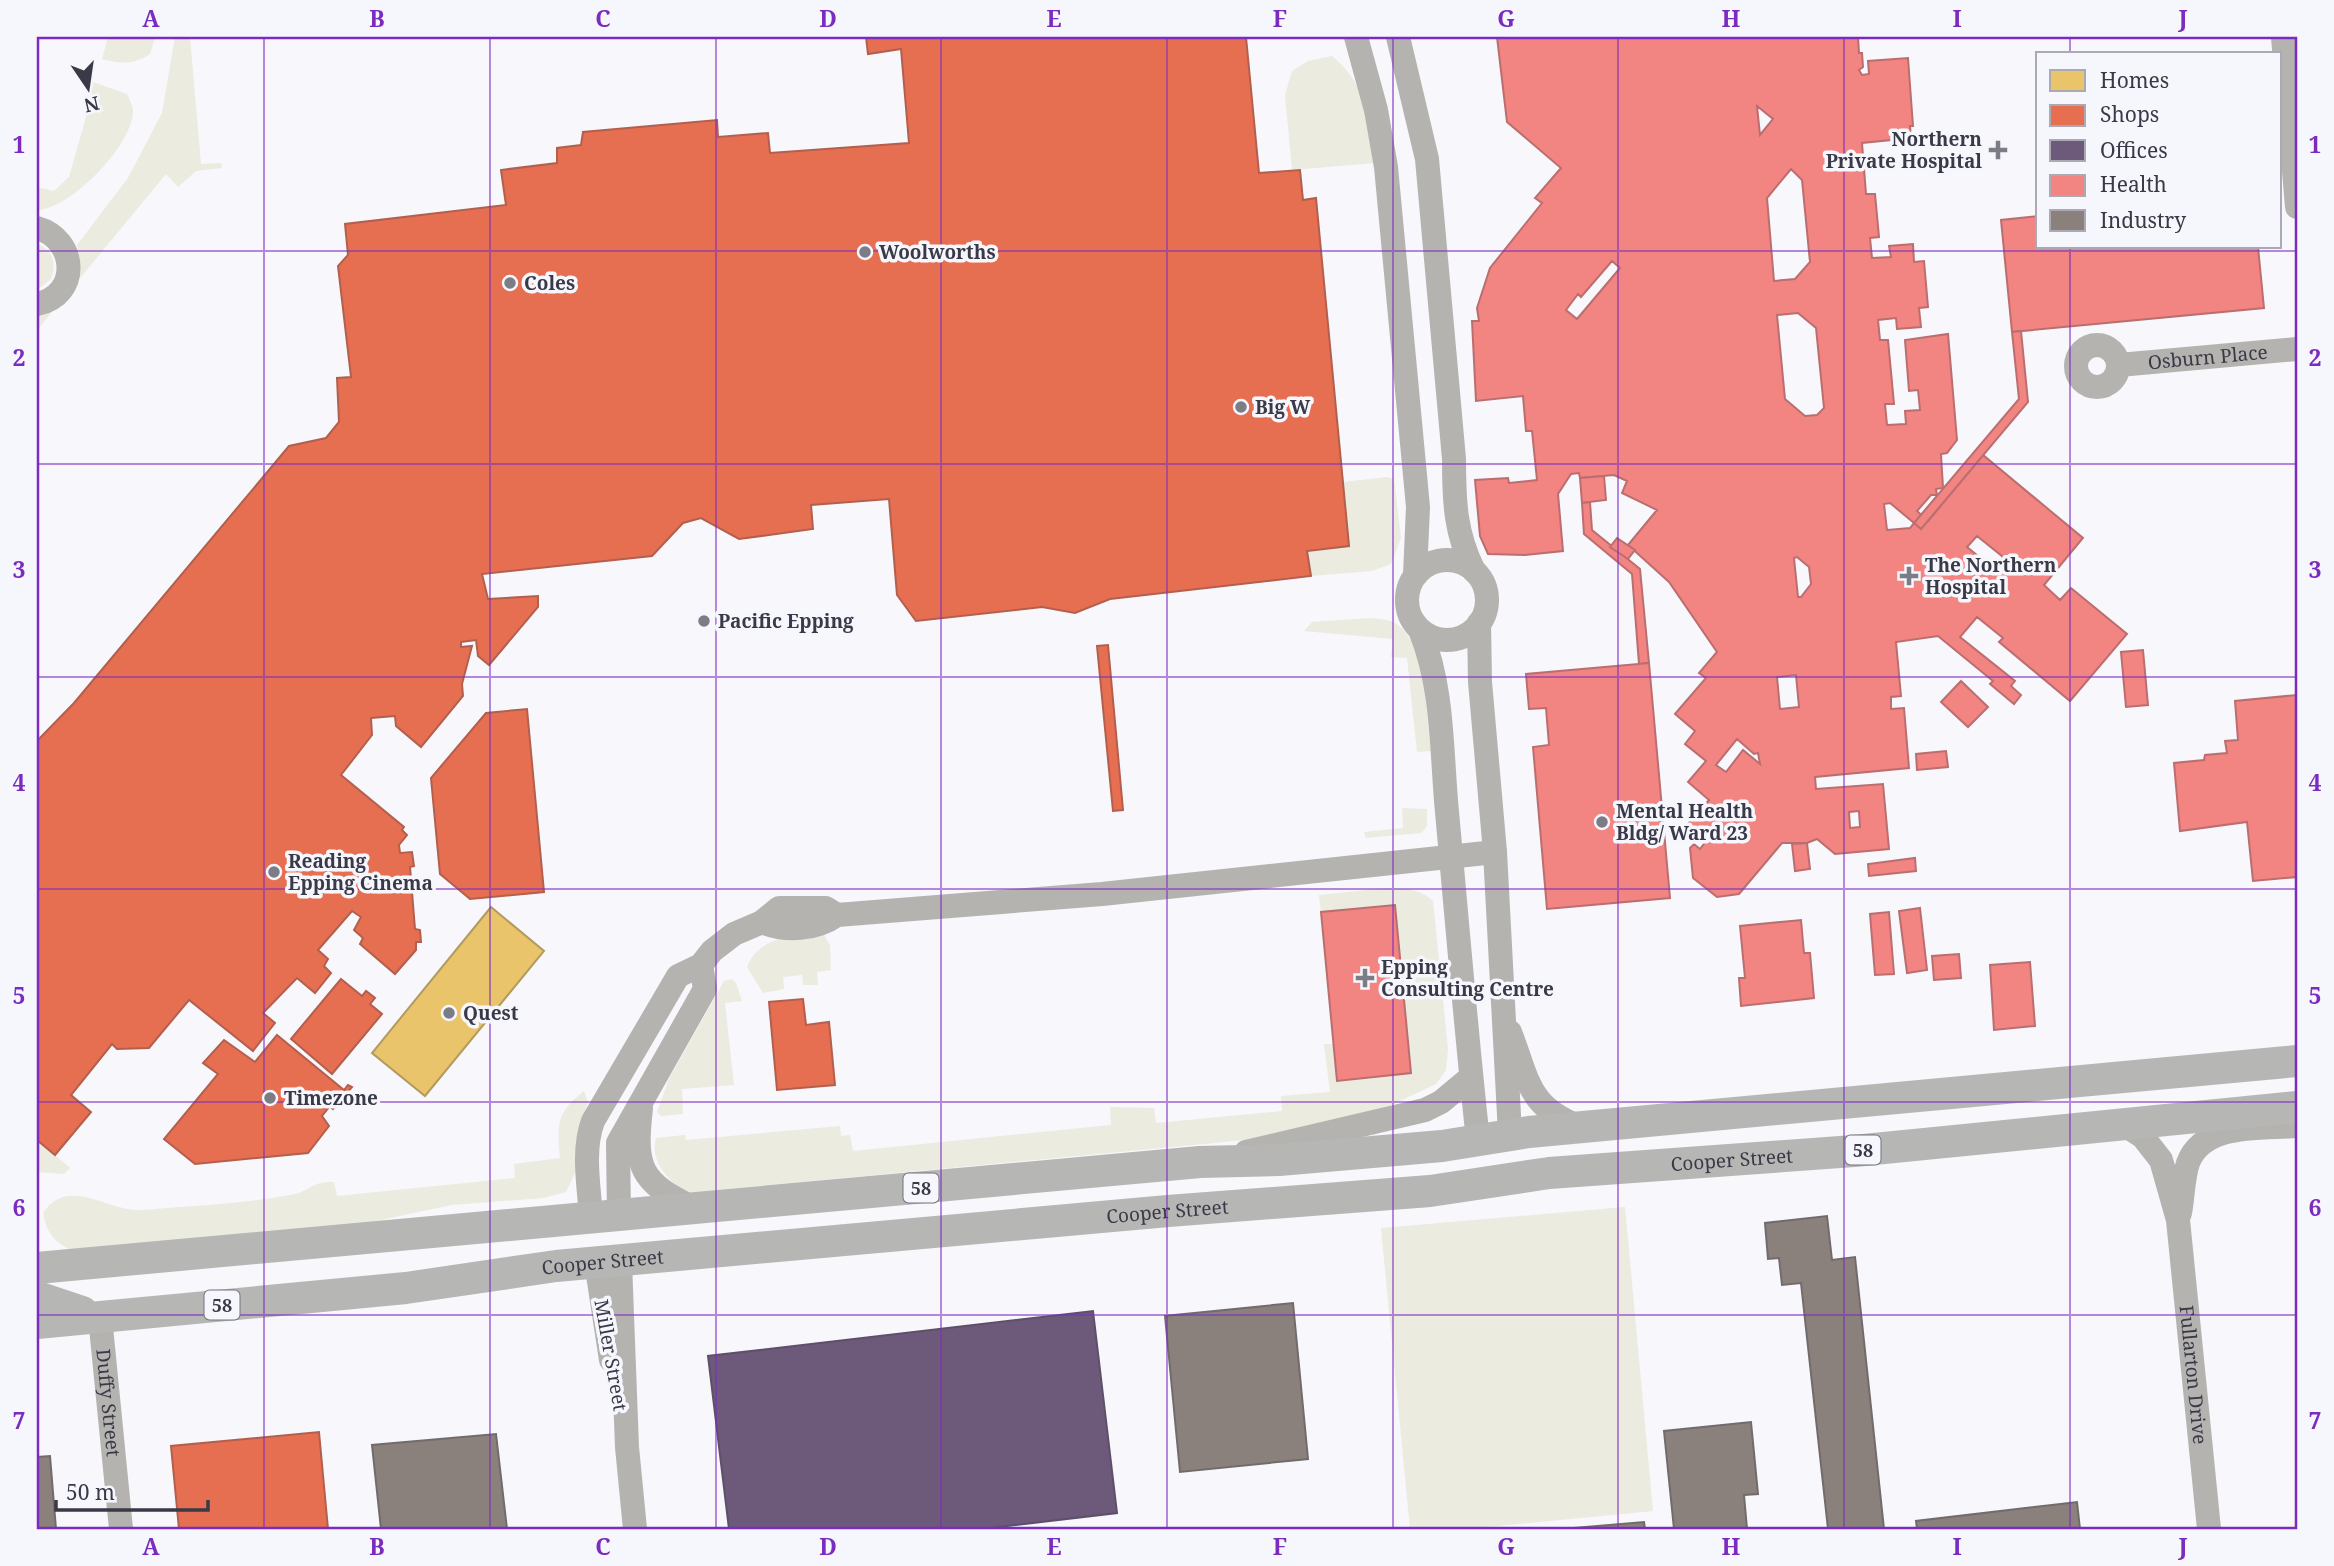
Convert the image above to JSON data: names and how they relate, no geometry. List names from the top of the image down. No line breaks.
{"streets":{"main road":["58","Cooper Street"],"street":["Osburn Place","Miller Street","Fullarton Drive","Duffy Street"]},"crossings":[["Cooper Street","Miller Street"],["Cooper Street","Fullarton Drive"],["Cooper Street","Duffy Street"]],"places":{"health":["Northern Private Hospital","The Northern Hospital","Epping Consulting Centre"],"other":["Woolworths","Coles","Big W","Pacific Epping","Mental Health Bldg/ Ward 23","Reading Epping Cinema","Quest","Timezone"]},"legend":["Homes","Shops","Offices","Health","Industry"],"scale_bar":"50 m","north":"bottom","grid":{"columns":["A","B","C","D","E","F","G","H","I","J"],"rows":["1","2","3","4","5","6","7"]}}
